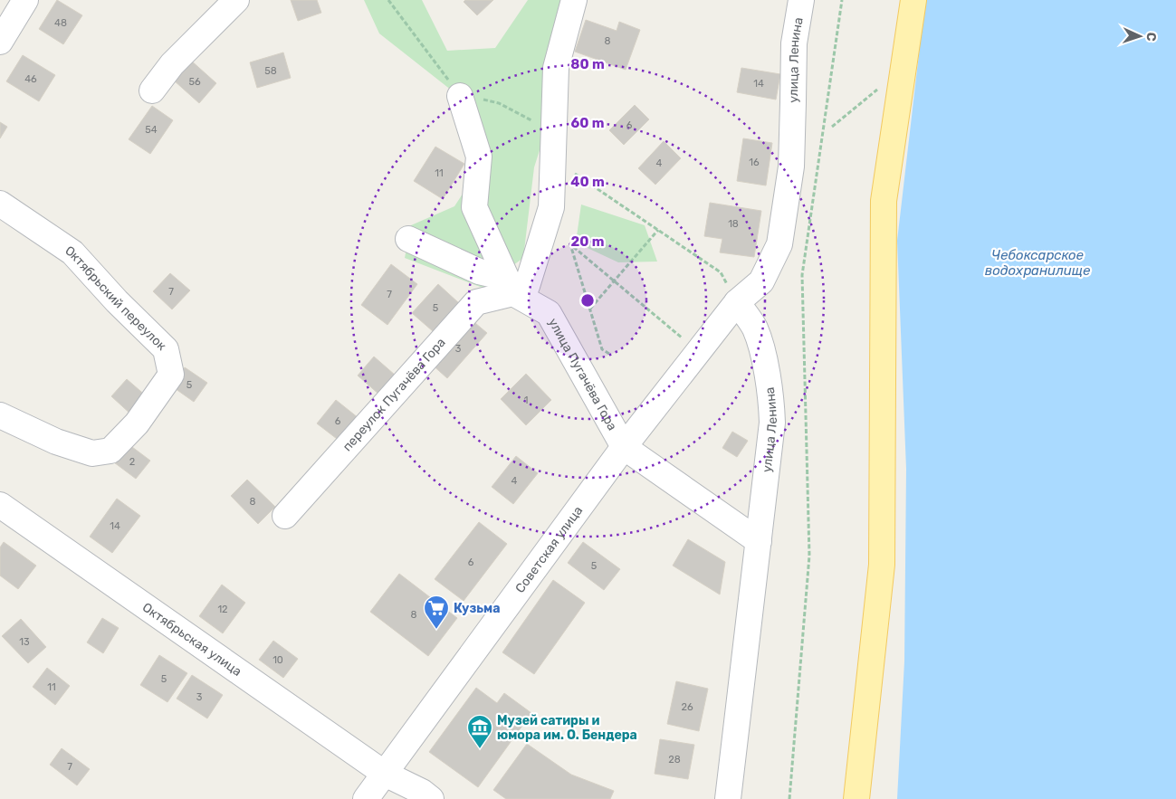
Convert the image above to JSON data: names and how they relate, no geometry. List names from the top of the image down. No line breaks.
{"streets":{"street":["улица Ленина","Октябрьский переулок","улица Пугачёва Гора","переулок Пугачёва Гора","Советская улица","Октябрьская улица"]},"crossings":[["улица Ленина","Советская улица"],["улица Пугачёва Гора","переулок Пугачёва Гора"],["улица Пугачёва Гора","Советская улица"],["Советская улица","Октябрьская улица"]],"water":["Чебоксарское водохранилище"],"places":{"supermarket":["Кузьма"],"museum":["Музей сатиры и юмора им. О. Бендера"]},"house_numbers":["48","8","58","46","56","14","6","54","16","4","11","18","7","7","5","3","5","1","6","2","4","8","14","6","5","12","8","13","10","5","11","3","26","28","7"],"north":"right","rings":["80 m","60 m","40 m","20 m"]}
